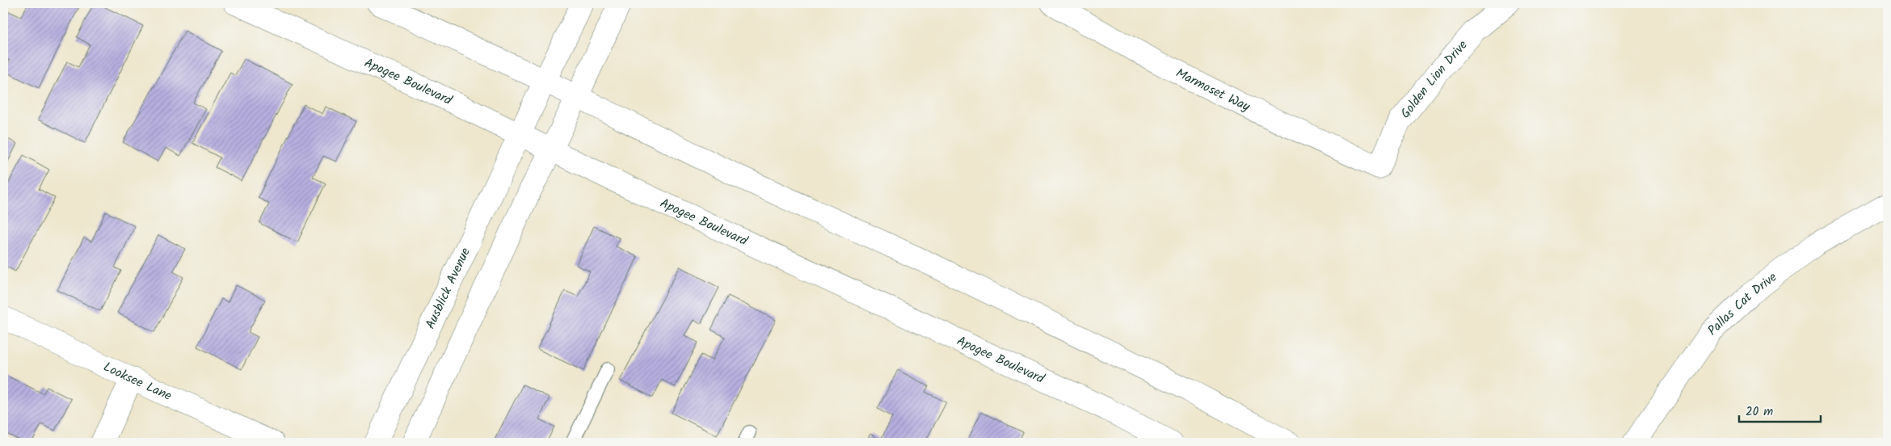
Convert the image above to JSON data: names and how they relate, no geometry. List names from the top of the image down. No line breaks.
{"streets":{"street":["Golden Lion Drive","Apogee Boulevard","Marmoset Way","Ausblick Avenue","Pallas Cat Drive","Looksee Lane"]},"crossings":[["Golden Lion Drive","Marmoset Way"],["Apogee Boulevard","Ausblick Avenue"]],"scale_bar":"20 m"}
